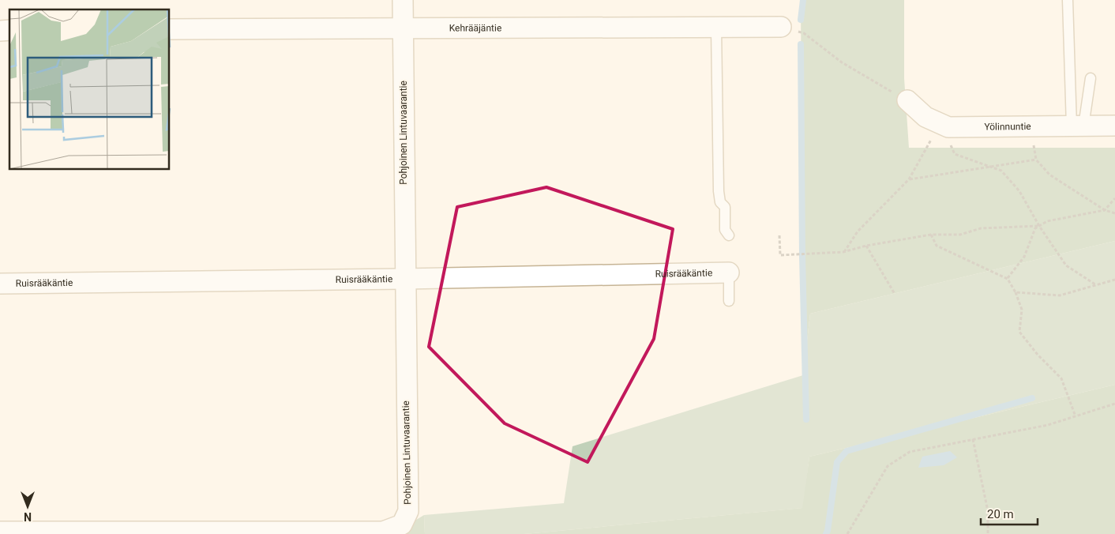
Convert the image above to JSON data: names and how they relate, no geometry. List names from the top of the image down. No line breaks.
{"streets":{"street":["Kehrääjäntie","Yölinnuntie","Pohjoinen Lintuvaarantie","Ruisrääkäntie"]},"crossings":[["Kehrääjäntie","Pohjoinen Lintuvaarantie"],["Pohjoinen Lintuvaarantie","Ruisrääkäntie"]],"scale_bar":"20 m","north":"bottom"}
